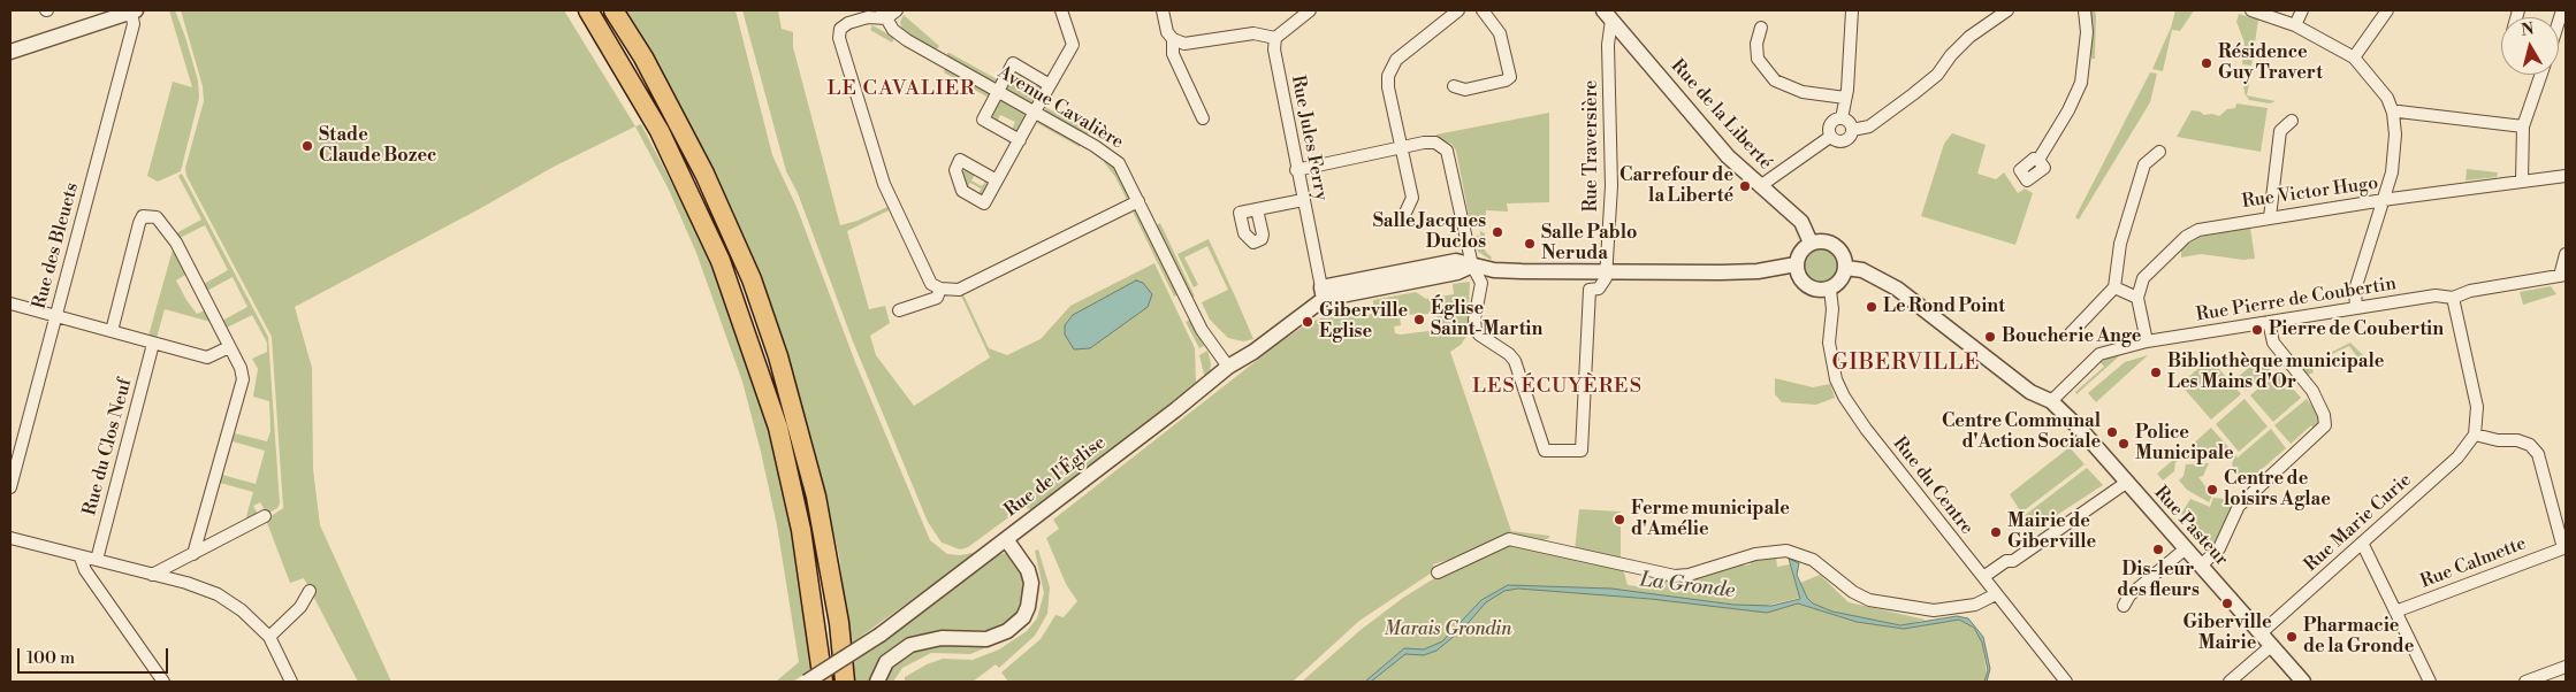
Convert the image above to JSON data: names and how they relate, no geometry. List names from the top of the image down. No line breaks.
{"streets":{"street":["Avenue Cavalière","Rue de la Liberté","Rue Jules Ferry","Rue Traversière","Rue Victor Hugo","Rue des Bleuets","Rue Pierre de Coubertin","Rue du Clos Neuf","Rue de l'Église","Rue du Centre","Rue Marie Curie","Rue Pasteur","Rue Calmette"]},"crossings":[["Avenue Cavalière","Rue de l'Église"],["Rue de la Liberté","Rue Traversière"],["Rue de la Liberté","Rue de l'Église"],["Rue de la Liberté","Rue du Centre"],["Rue de la Liberté","Rue Pasteur"],["Rue Jules Ferry","Rue de l'Église"],["Rue Traversière","Rue de l'Église"],["Rue Pierre de Coubertin","Rue Pasteur"],["Rue de l'Église","Rue du Centre"],["Rue de l'Église","Rue Pasteur"],["Rue du Centre","Rue Pasteur"],["Rue Marie Curie","Rue Pasteur"],["Rue Marie Curie","Rue Calmette"]],"districts":["LE CAVALIER","GIBERVILLE","LES ÉCUYÈRES"],"water":["La Gronde"],"parks":["Marais Grondin"],"places":["Résidence Guy Travert","Stade Claude Bozec","Carrefour de la Liberté","Salle Jacques Duclos","Salle Pablo Neruda","Le Rond Point","Église Saint-Martin","Giberville Eglise","Pierre de Coubertin","Boucherie Ange","Bibliothèque municipale Les Mains d'Or","Centre Communal d'Action Sociale","Police Municipale","Centre de loisirs Aglae","Ferme municipale d'Amélie","Mairie de Giberville","Dis-leur des fleurs","Giberville Mairie","Pharmacie de la Gronde"],"scale_bar":"100 m","north":"top"}
